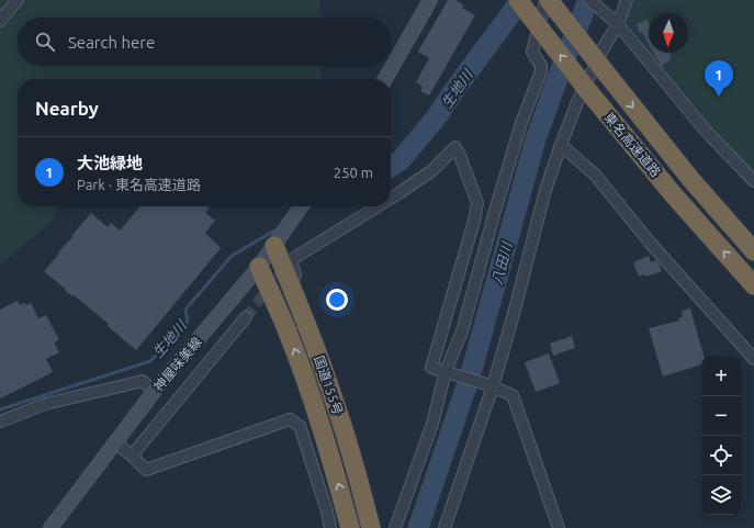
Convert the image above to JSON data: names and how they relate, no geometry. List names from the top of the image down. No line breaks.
{"streets":{"highway":["東名高速道路","国道155号"],"main road":["神屋味美線"]},"crossings":[["神屋味美線","国道155号"]],"water":["生地川","八田川"],"north":"bottom","page":{"search":"Search here","pins":"1","heading":"Nearby","list":[{"mark":"1","name":"大池緑地","note":"Park · 東名高速道路","value":"250 m"}],"map_buttons":["+","−"]}}
